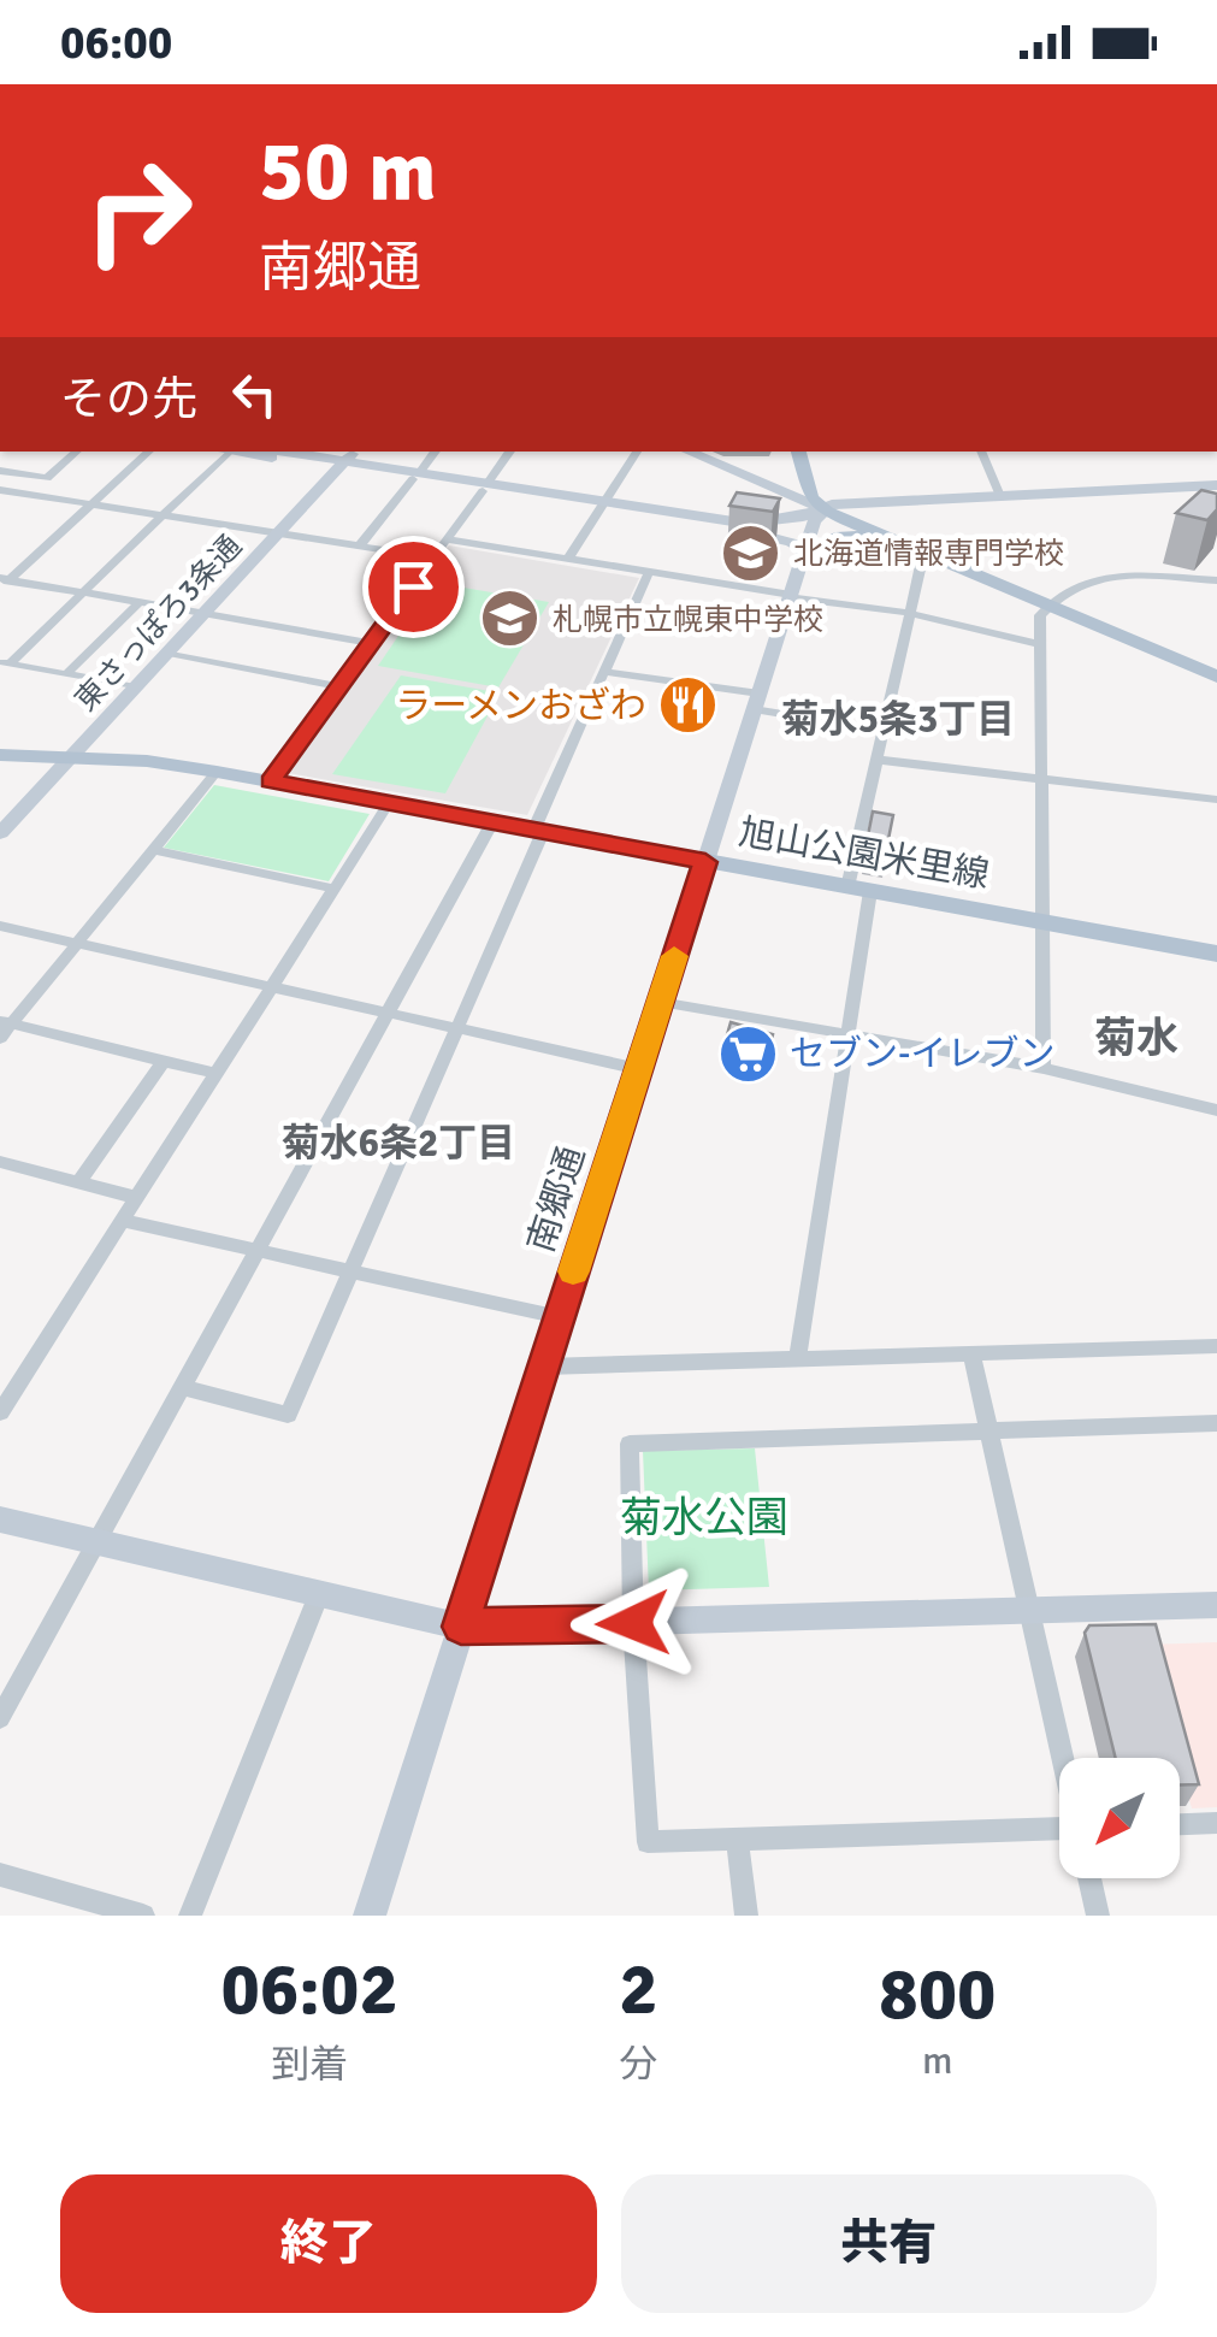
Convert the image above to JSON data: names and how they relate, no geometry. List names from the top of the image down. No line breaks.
{"streets":{"main road":["旭山公園米里線"],"street":["東さっぽろ3条通","南郷通"]},"crossings":[["東さっぽろ3条通","旭山公園米里線"],["旭山公園米里線","南郷通"]],"districts":["菊水5条3丁目","菊水","菊水6条2丁目"],"parks":["菊水公園"],"places":{"school or university":["北海道情報専門学校","札幌市立幌東中学校"],"restaurant":["ラーメンおざわ"],"supermarket":["セブン-イレブン"]},"north":"bottom left","page":{"status":"06:00","turn":["50 m","南郷通"],"then":"その先","eta":["06:02","到着","2","分","800","m"],"buttons":["終了","共有"]}}
